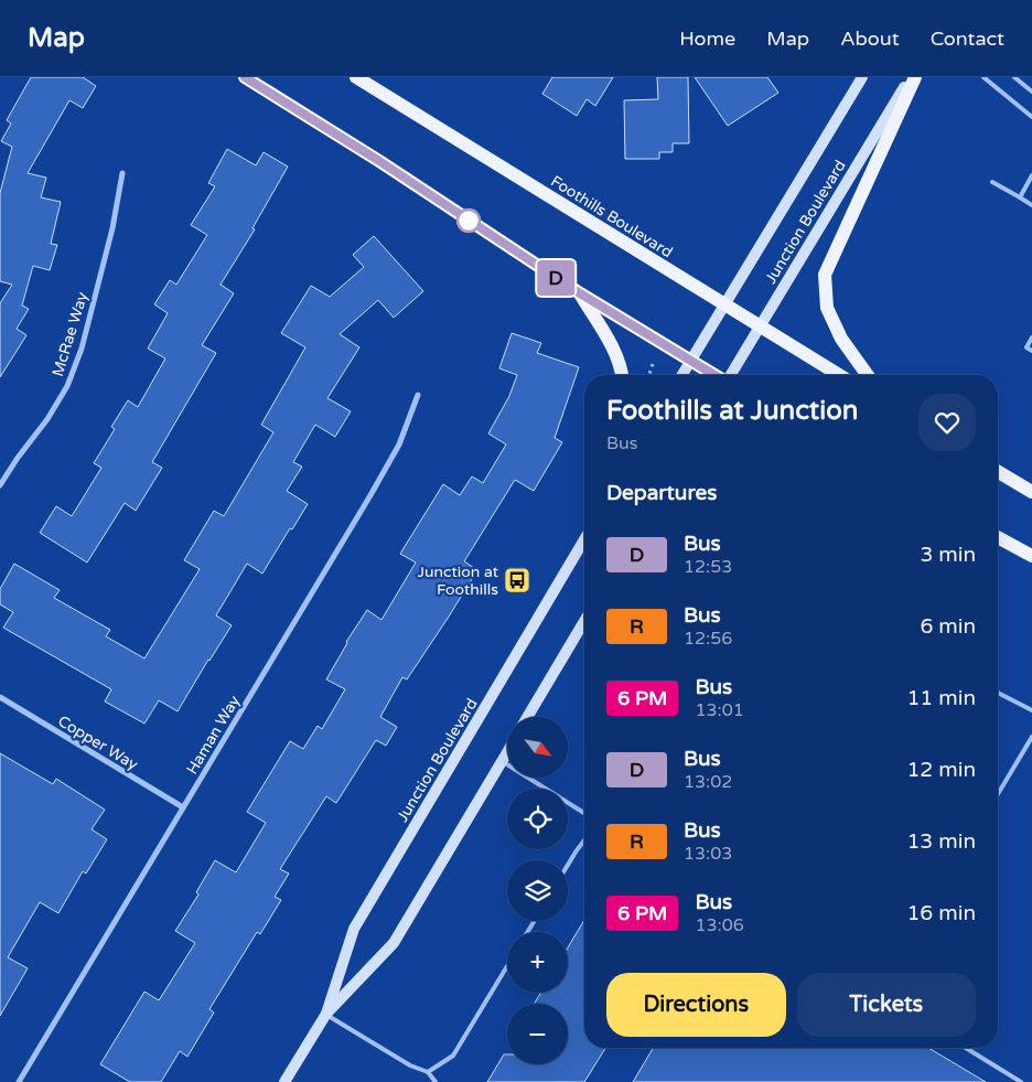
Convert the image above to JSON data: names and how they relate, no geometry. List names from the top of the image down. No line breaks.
{"streets":{"main road":["Foothills Boulevard","Junction Boulevard"],"street":["McRae Way","Haman Way","Copper Way"]},"crossings":[["Foothills Boulevard","Junction Boulevard"],["Haman Way","Copper Way"]],"places":{"bus stop":["Junction at Foothills"]},"lines":["bus line D"],"north":"bottom right","page":{"header":"Map","nav":["Home","Map","About","Contact"],"on_map":"D","heading":[["Foothills at Junction","Bus"],"Departures"],"list":[{"mark":"D","name":"Bus","note":"12:53","value":"3 min"},{"mark":"R","name":"Bus","note":"12:56","value":"6 min"},{"mark":"6 PM","name":"Bus","note":"13:01","value":"11 min"},{"mark":"D","name":"Bus","note":"13:02","value":"12 min"},{"mark":"R","name":"Bus","note":"13:03","value":"13 min"},{"mark":"6 PM","name":"Bus","note":"13:06","value":"16 min"}],"map_buttons":["+","−"],"buttons":["Directions","Tickets"]}}
